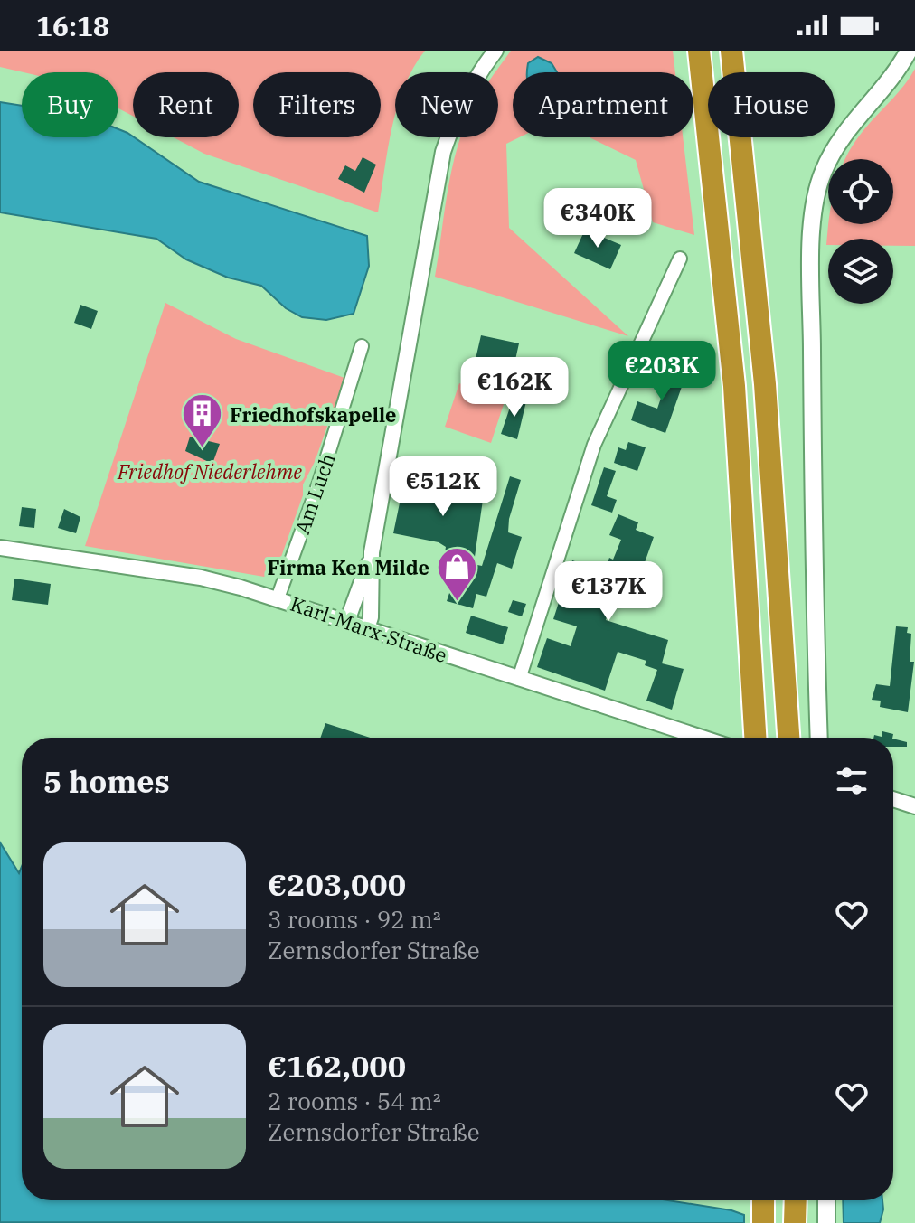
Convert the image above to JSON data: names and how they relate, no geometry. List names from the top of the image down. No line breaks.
{"streets":{"street":["Am Luch","Karl-Marx-Straße"]},"crossings":[["Am Luch","Karl-Marx-Straße"]],"parks":["Friedhof Niederlehme"],"places":{"building":["Friedhofskapelle"],"shop":["Firma Ken Milde"]},"page":{"status":"16:18","chip":["Buy","Rent","Filters","New","Apartment","House"],"price":["€340K","€203K","€162K","€512K","€137K"],"heading":"5 homes","list":[{"name":"€203,000","note":"3 rooms · 92 m² · Zernsdorfer Straße"},{"name":"€162,000","note":"2 rooms · 54 m² · Zernsdorfer Straße"}]}}
